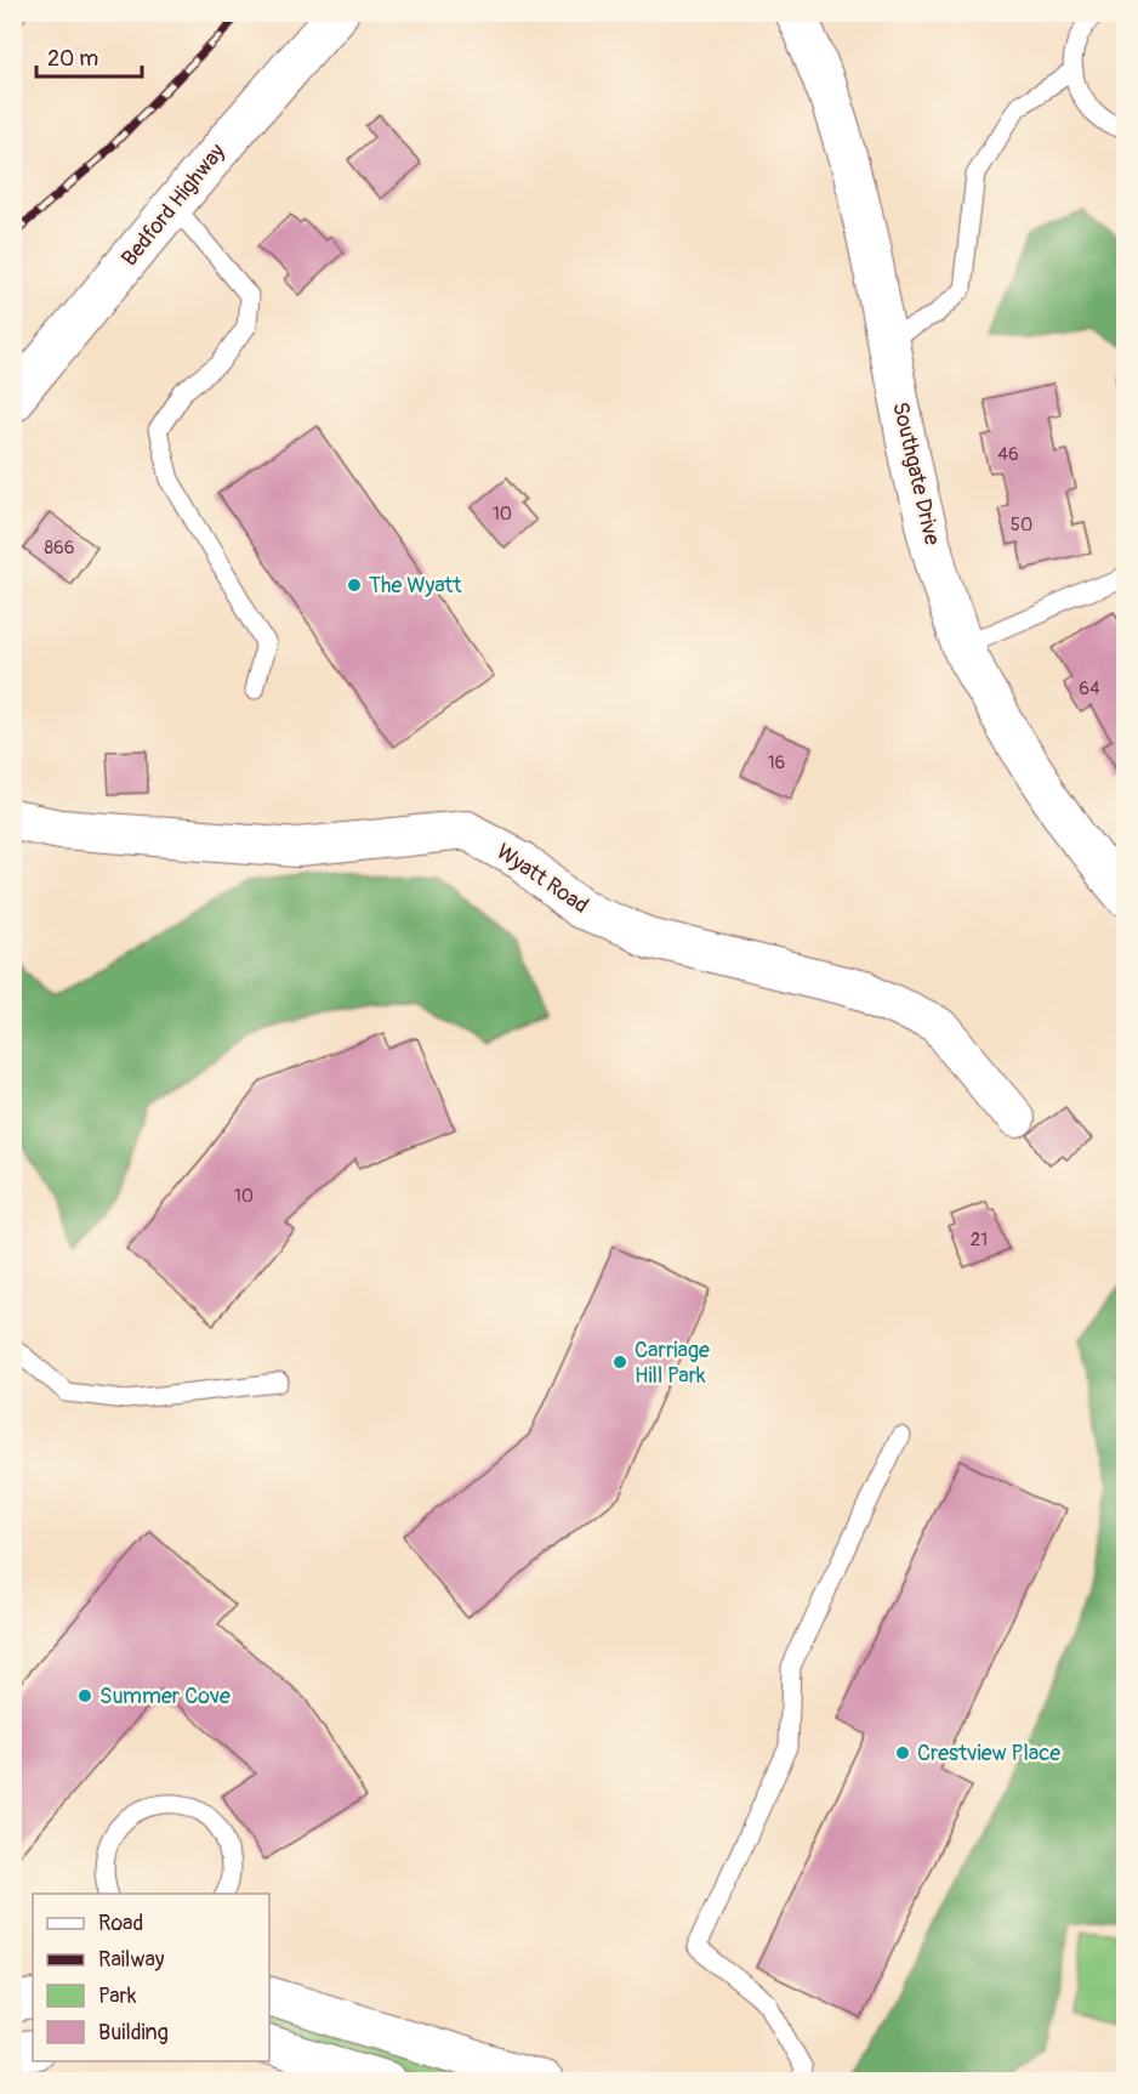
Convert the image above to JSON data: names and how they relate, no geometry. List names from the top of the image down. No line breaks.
{"streets":{"street":["Bedford Highway","Southgate Drive","Wyatt Road"]},"places":["The Wyatt","Carriage Hill Park","Summer Cove","Crestview Place"],"house_numbers":["46","10","50","866","64","16","10","21"],"legend":["Road","Railway","Park","Building"],"scale_bar":"20 m"}
